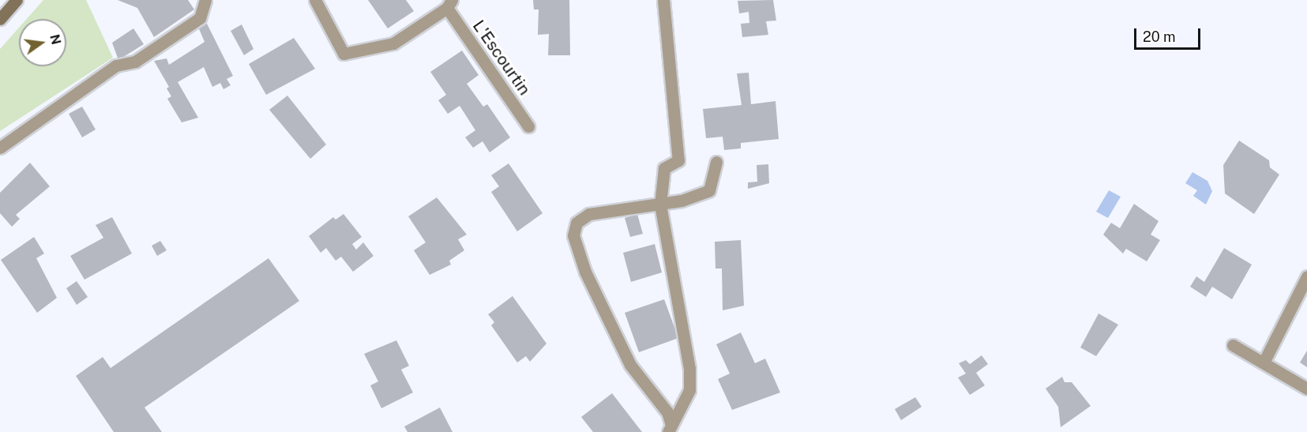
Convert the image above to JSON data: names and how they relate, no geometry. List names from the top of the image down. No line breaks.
{"streets":{"street":["L'Escourtin"]},"scale_bar":"20 m","north":"right"}
